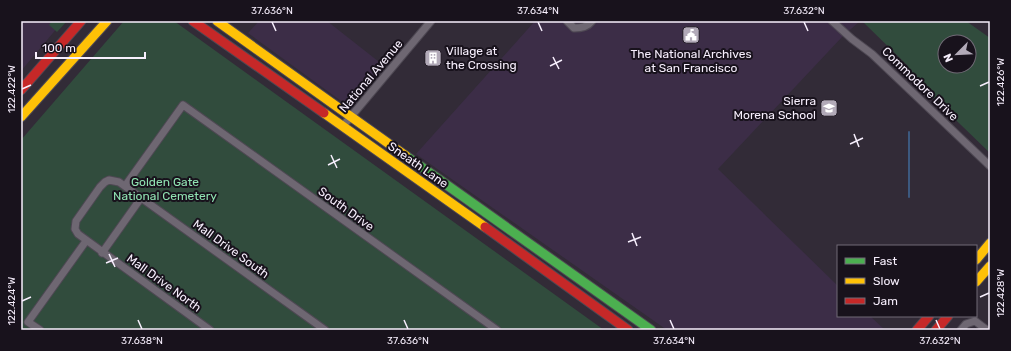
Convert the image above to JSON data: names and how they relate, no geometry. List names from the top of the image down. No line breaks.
{"streets":{"main road":["Sneath Lane"],"street":["National Avenue","Commodore Drive","South Drive","Mall Drive South","Mall Drive North"]},"crossings":[["National Avenue","Sneath Lane"],["South Drive","Mall Drive South"],["South Drive","Mall Drive North"],["Mall Drive South","Mall Drive North"]],"parks":["Golden Gate National Cemetery"],"places":{"public building":["The National Archives at San Francisco"],"building":["Village at the Crossing"],"school or university":["Sierra Morena School"]},"legend":["Fast","Slow","Jam"],"scale_bar":"100 m","north":"bottom left","coordinates":["37.636°N","37.634°N","37.632°N","122.426°W","122.422°W","122.428°W","122.424°W","37.638°N"]}
